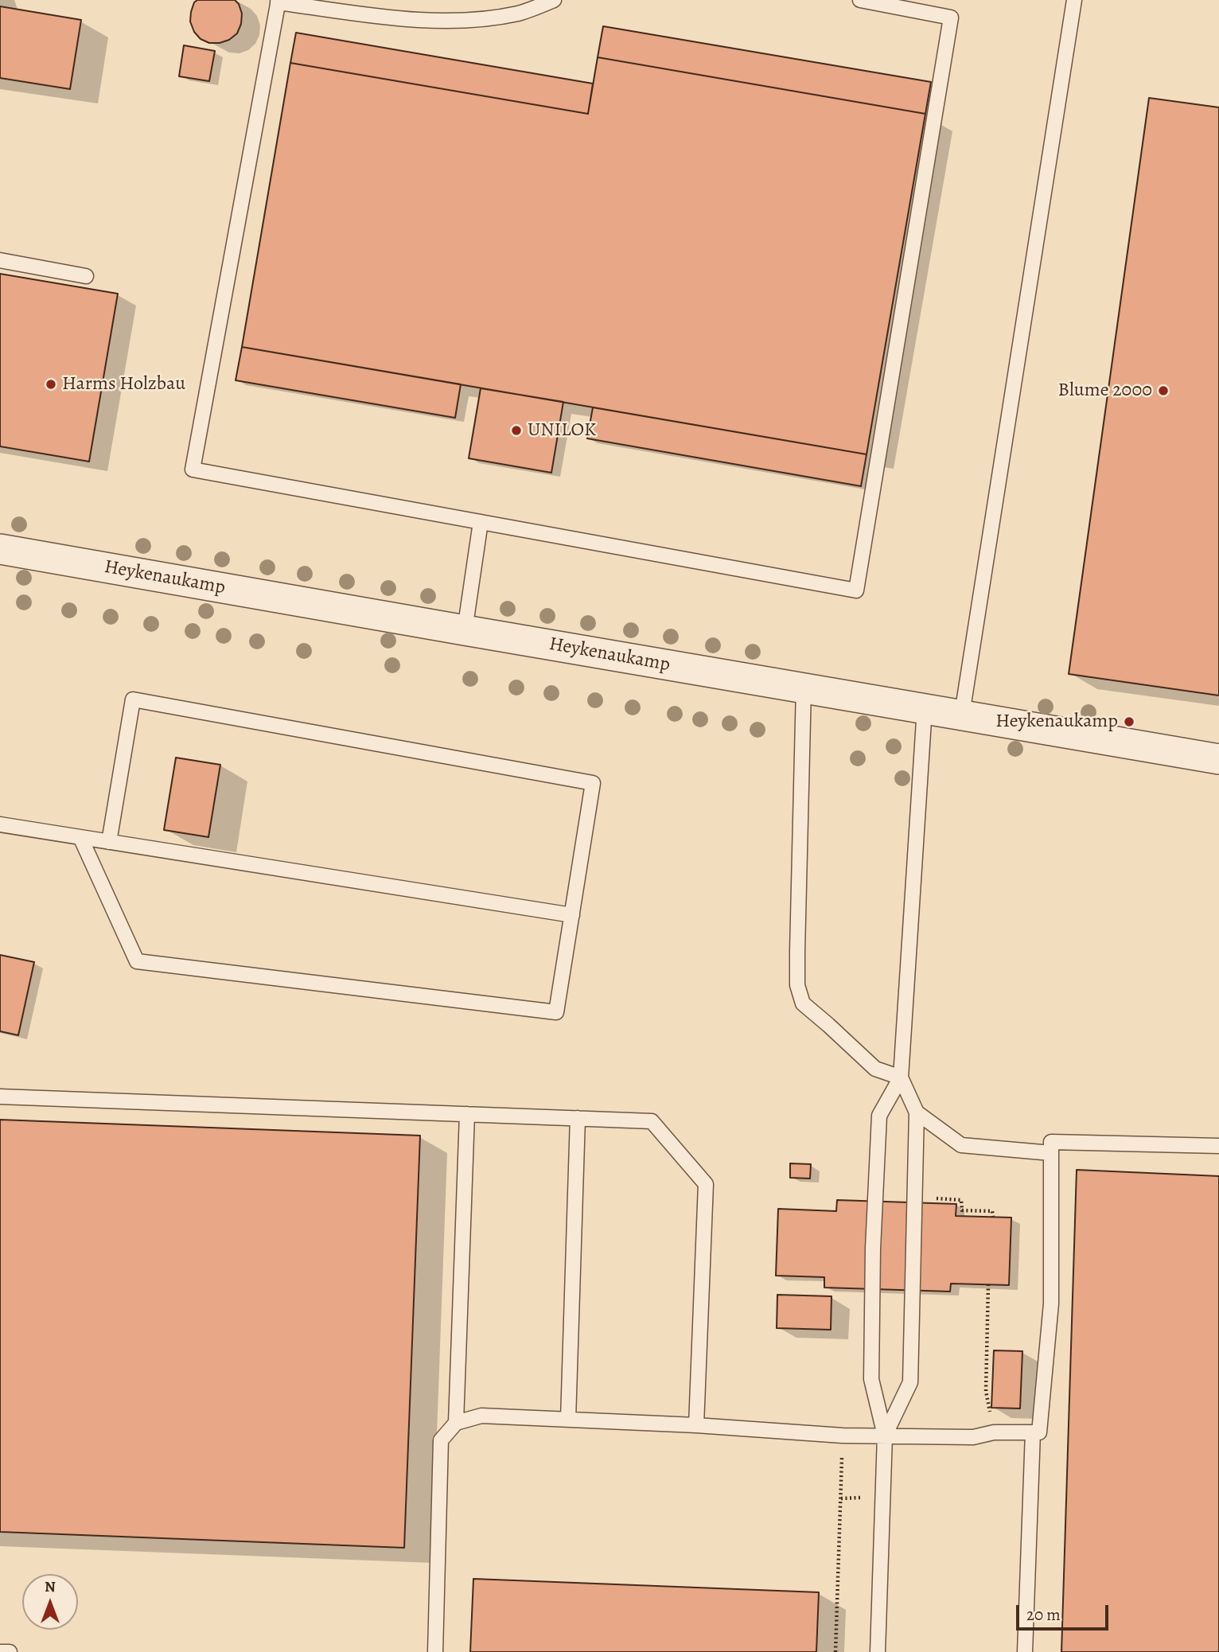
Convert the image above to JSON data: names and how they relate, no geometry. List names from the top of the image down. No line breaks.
{"streets":{"street":["Heykenaukamp"]},"places":["Harms Holzbau","Blume 2000","UNILOK","Heykenaukamp"],"scale_bar":"20 m","north":"top"}
